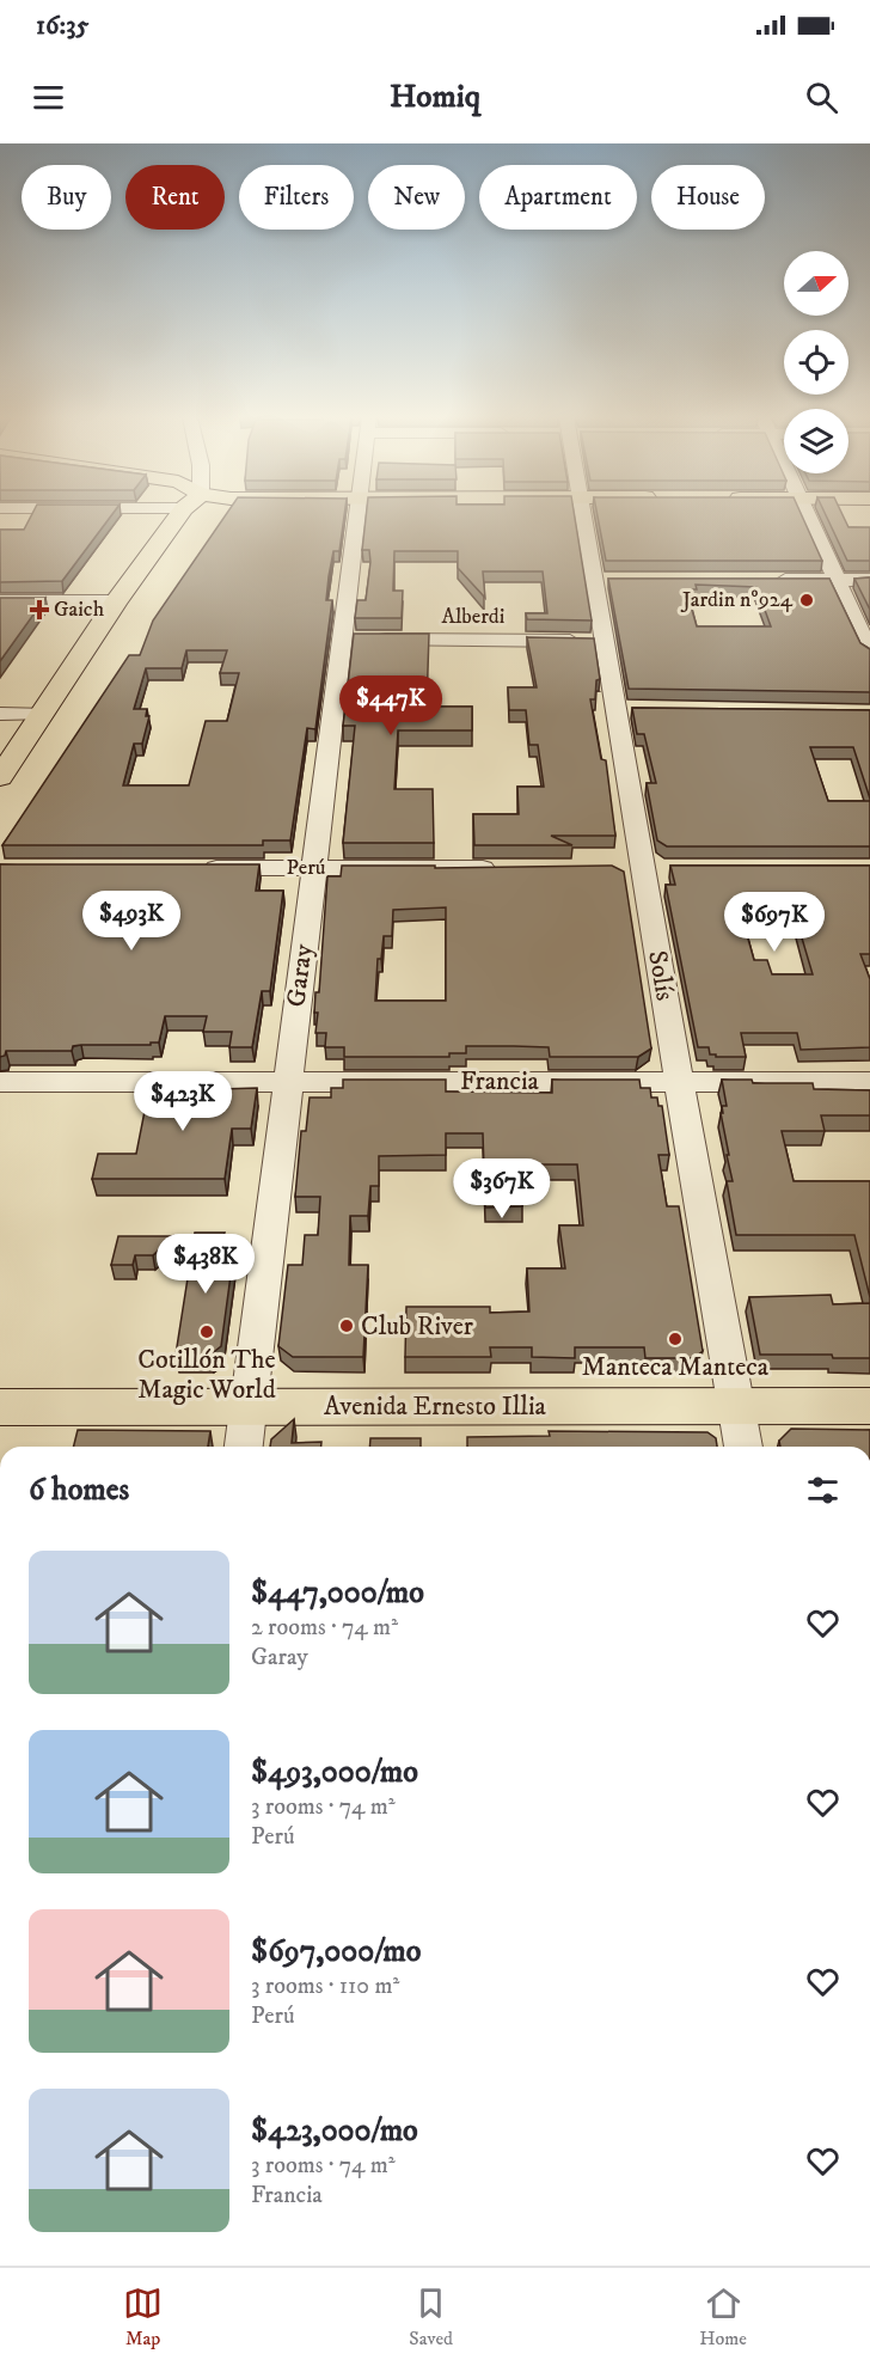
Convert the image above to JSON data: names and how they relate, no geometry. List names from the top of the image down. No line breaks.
{"streets":{"main road":["Avenida Ernesto Illia"],"street":["Alberdi","Perú","Garay","Solís","Francia"]},"crossings":[["Alberdi","Garay"],["Alberdi","Solís"],["Perú","Garay"],["Garay","Francia"],["Garay","Avenida Ernesto Illia"],["Solís","Francia"],["Solís","Avenida Ernesto Illia"]],"places":{"other":["Jardin nº924","Club River","Cotillón The Magic World","Manteca Manteca"],"health":["Gaich"]},"north":"right","page":{"status":"16:35","header":"Homiq","chip":["Buy","Rent","Filters","New","Apartment","House"],"price":["$447K","$493K","$697K","$423K","$367K","$438K"],"heading":"6 homes","list":[{"name":"$447,000/mo","note":"2 rooms · 74 m² · Garay"},{"name":"$493,000/mo","note":"3 rooms · 74 m² · Perú"},{"name":"$697,000/mo","note":"3 rooms · 110 m² · Perú"},{"name":"$423,000/mo","note":"3 rooms · 74 m² · Francia"}],"tabs":["Map","Saved","Home"]}}
